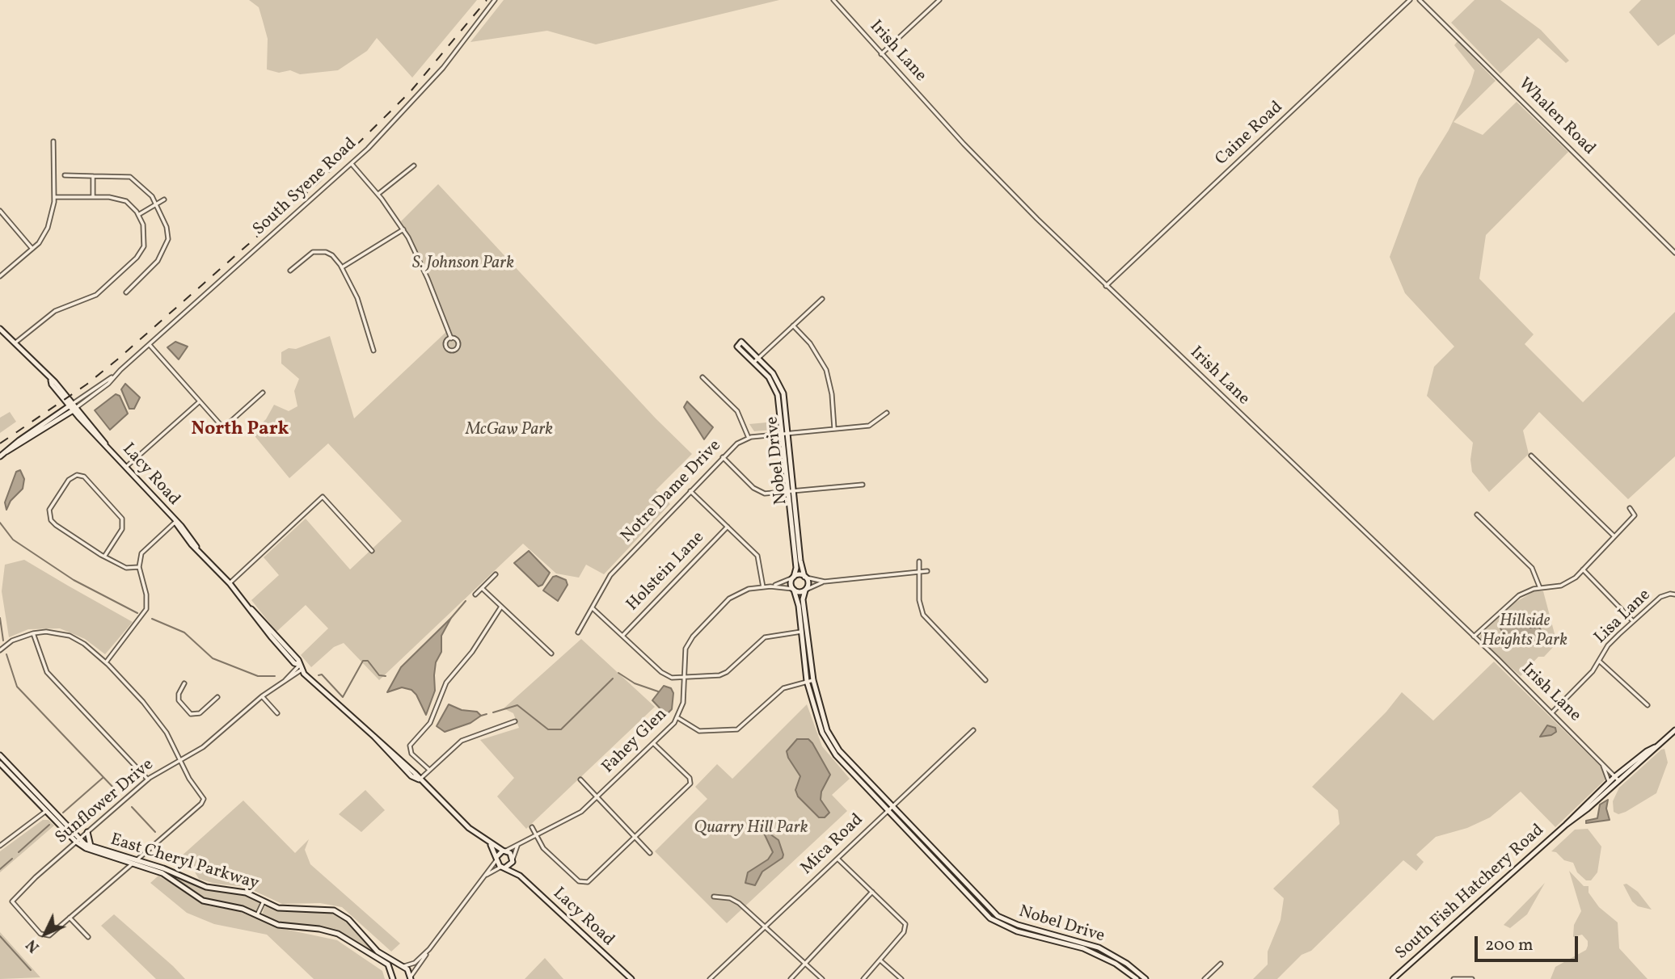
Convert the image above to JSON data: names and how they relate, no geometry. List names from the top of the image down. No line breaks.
{"streets":{"street":["Irish Lane","Whalen Road","Caine Road","South Syene Road","Nobel Drive","Lacy Road","Notre Dame Drive","Holstein Lane","Lisa Lane","Fahey Glen","Sunflower Drive","Mica Road","East Cheryl Parkway","South Fish Hatchery Road"]},"crossings":[["Irish Lane","Caine Road"],["Irish Lane","Lisa Lane"],["Irish Lane","South Fish Hatchery Road"],["South Syene Road","Lacy Road"],["Nobel Drive","Fahey Glen"],["Nobel Drive","Mica Road"],["Lacy Road","Fahey Glen"],["Lacy Road","Sunflower Drive"],["Sunflower Drive","East Cheryl Parkway"]],"districts":["North Park"],"parks":["S. Johnson Park","McGaw Park","Hillside Heights Park","Quarry Hill Park"],"scale_bar":"200 m","north":"bottom left"}
